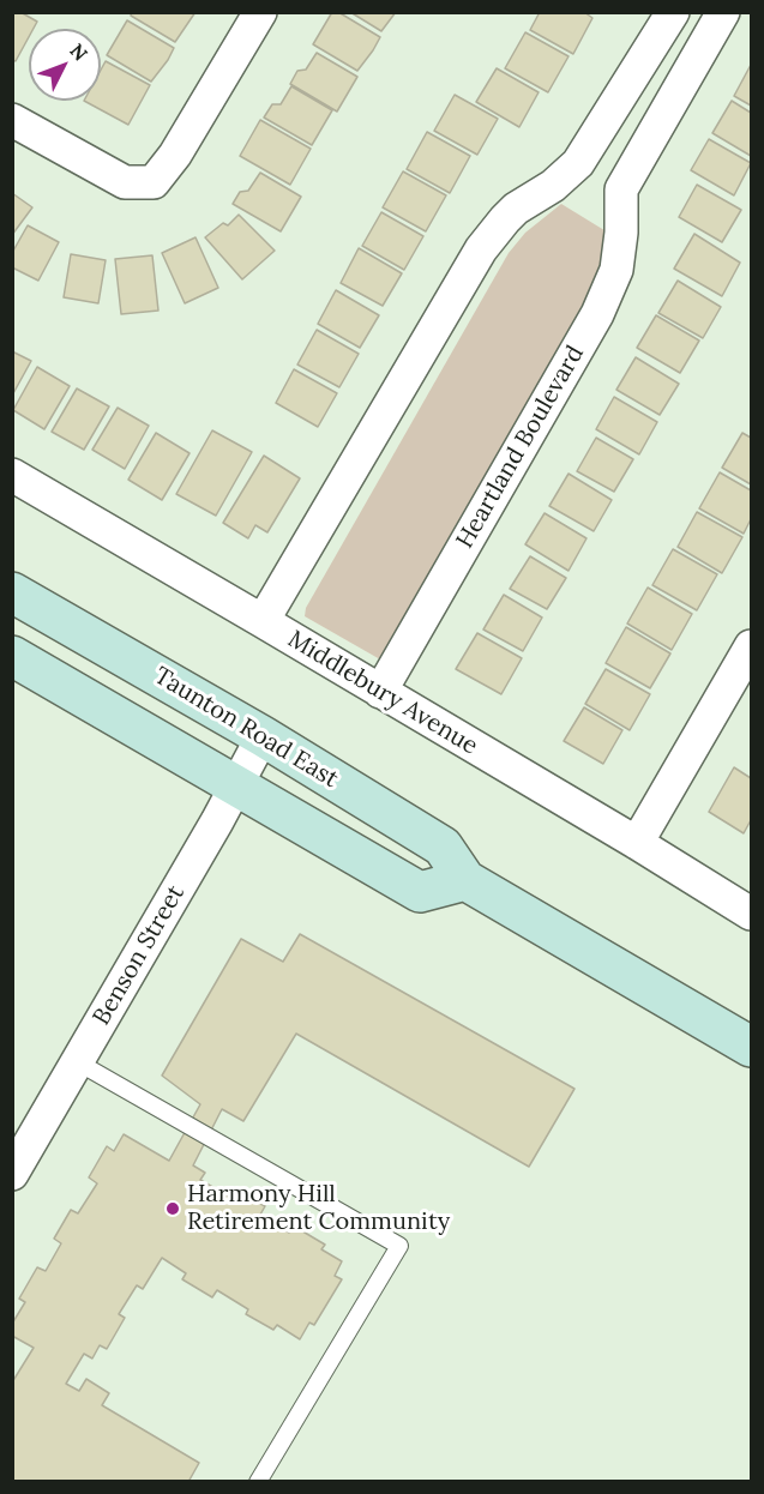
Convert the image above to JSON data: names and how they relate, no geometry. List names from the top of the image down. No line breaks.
{"streets":{"main road":["Taunton Road East"],"street":["Heartland Boulevard","Middlebury Avenue","Benson Street"]},"crossings":[["Heartland Boulevard","Middlebury Avenue"],["Taunton Road East","Benson Street"]],"places":["Harmony Hill Retirement Community"],"north":"top right"}
